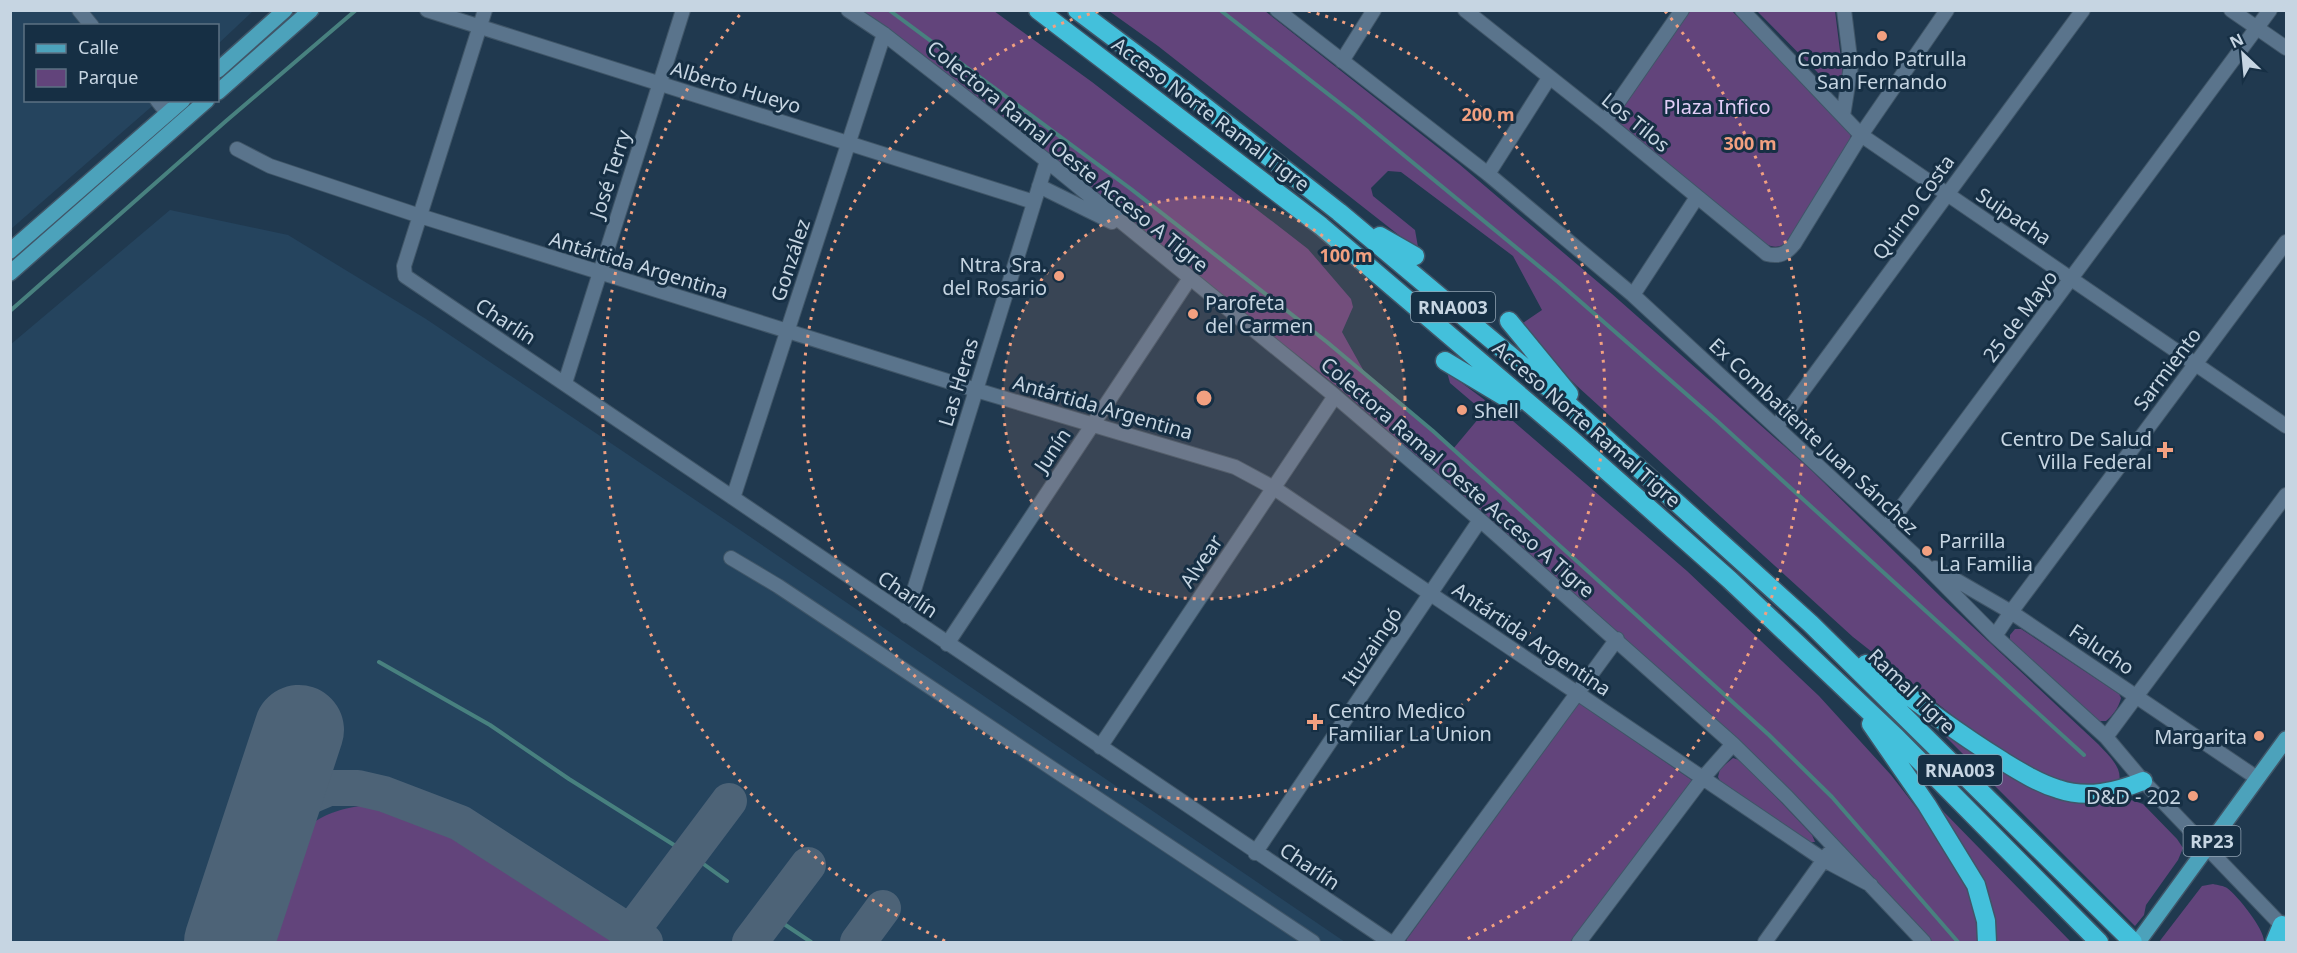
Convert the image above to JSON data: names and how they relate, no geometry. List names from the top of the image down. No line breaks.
{"streets":{"highway":["Acceso Norte Ramal Tigre","RNA003","Ramal Tigre"],"main road":["RP23"],"street":["Alberto Hueyo","Los Tilos","Colectora Ramal Oeste Acceso A Tigre","José Terry","Quirno Costa","Suipacha","González","Antártida Argentina","25 de Mayo","Charlín","Sarmiento","Las Heras","Ex Combatiente Juan Sánchez","Junín","Alvear","Ituzaingó","Falucho"]},"crossings":[["Alberto Hueyo","José Terry"],["Alberto Hueyo","González"],["Alberto Hueyo","Las Heras"],["Acceso Norte Ramal Tigre","RNA003"],["Acceso Norte Ramal Tigre","Ramal Tigre"],["Los Tilos","Suipacha"],["Colectora Ramal Oeste Acceso A Tigre","González"],["Colectora Ramal Oeste Acceso A Tigre","Antártida Argentina"],["Colectora Ramal Oeste Acceso A Tigre","Las Heras"],["Colectora Ramal Oeste Acceso A Tigre","Junín"],["Colectora Ramal Oeste Acceso A Tigre","Alvear"],["Colectora Ramal Oeste Acceso A Tigre","Ituzaingó"],["José Terry","Antártida Argentina"],["José Terry","Charlín"],["Quirno Costa","Suipacha"],["Quirno Costa","Ex Combatiente Juan Sánchez"],["Suipacha","25 de Mayo"],["Suipacha","Sarmiento"],["González","Antártida Argentina"],["González","Charlín"],["Antártida Argentina","Charlín"],["Antártida Argentina","Las Heras"],["Antártida Argentina","Junín"],["Antártida Argentina","Alvear"],["Antártida Argentina","Ituzaingó"],["25 de Mayo","Ex Combatiente Juan Sánchez"],["Charlín","Las Heras"],["Charlín","Junín"],["Charlín","Alvear"],["Charlín","Ituzaingó"],["Sarmiento","Ex Combatiente Juan Sánchez"],["Sarmiento","Falucho"],["Ex Combatiente Juan Sánchez","Falucho"],["Ex Combatiente Juan Sánchez","RP23"],["Falucho","RP23"]],"parks":["Plaza Infico"],"places":{"other":["Comando Patrulla San Fernando","Ntra. Sra. del Rosario","Parofeta del Carmen","Shell","Parrilla La Familia","Margarita","D&D - 202"],"health":["Centro De Salud Villa Federal","Centro Medico Familiar La Union"]},"legend":["Calle","Parque"],"north":"top left","rings":["200 m","300 m","100 m"]}
